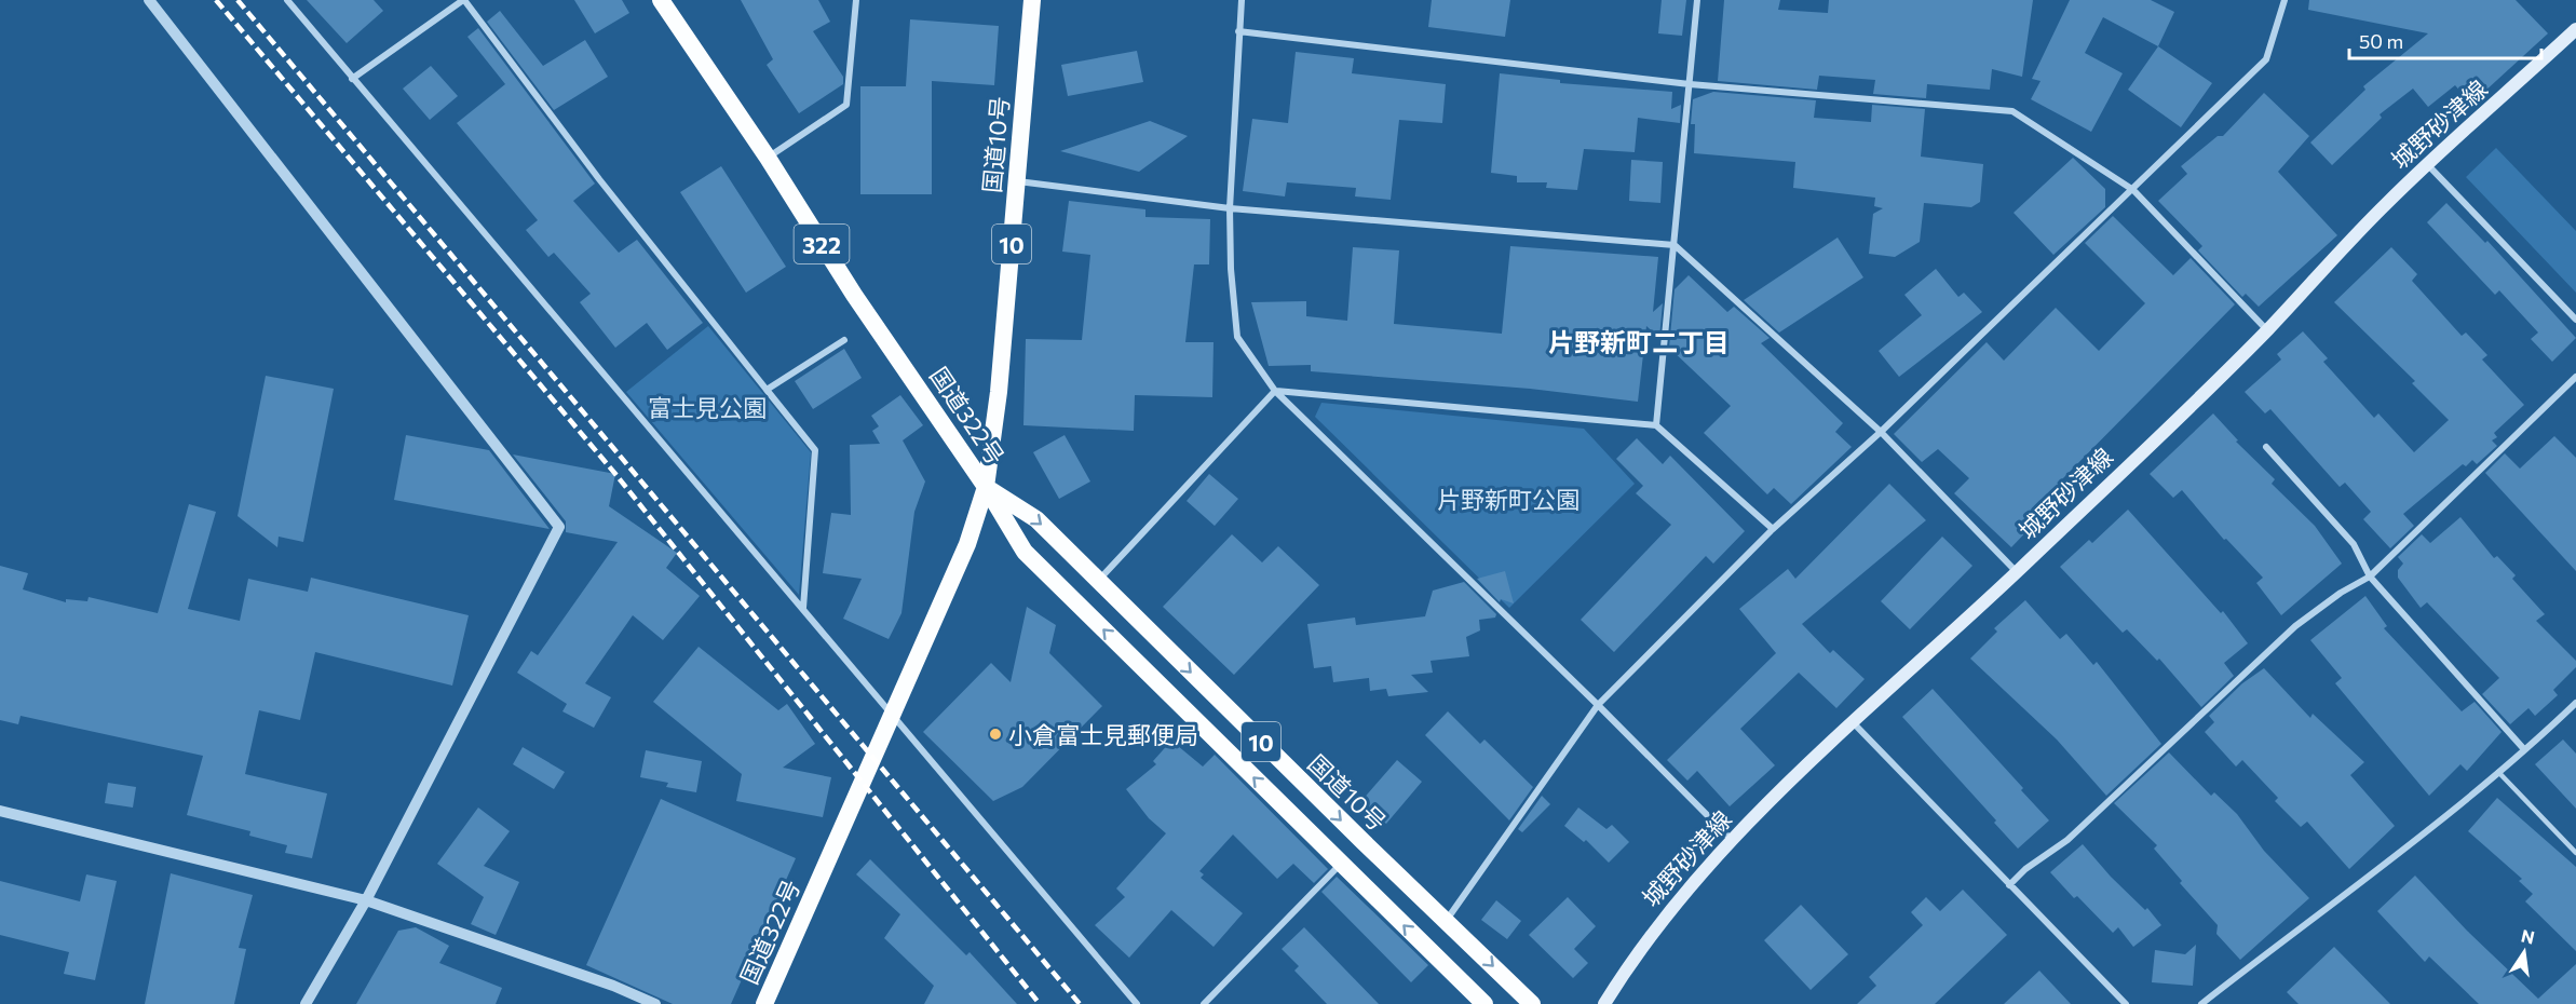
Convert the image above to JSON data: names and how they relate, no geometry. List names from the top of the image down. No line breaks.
{"streets":{"highway":["国道10号","322","10","国道322号"],"main road":["城野砂津線"]},"crossings":[["国道10号","10"],["国道10号","国道322号"],["10","国道322号"]],"districts":["片野新町二丁目"],"parks":["富士見公園","片野新町公園"],"places":["小倉富士見郵便局"],"scale_bar":"50 m","north":"top"}
